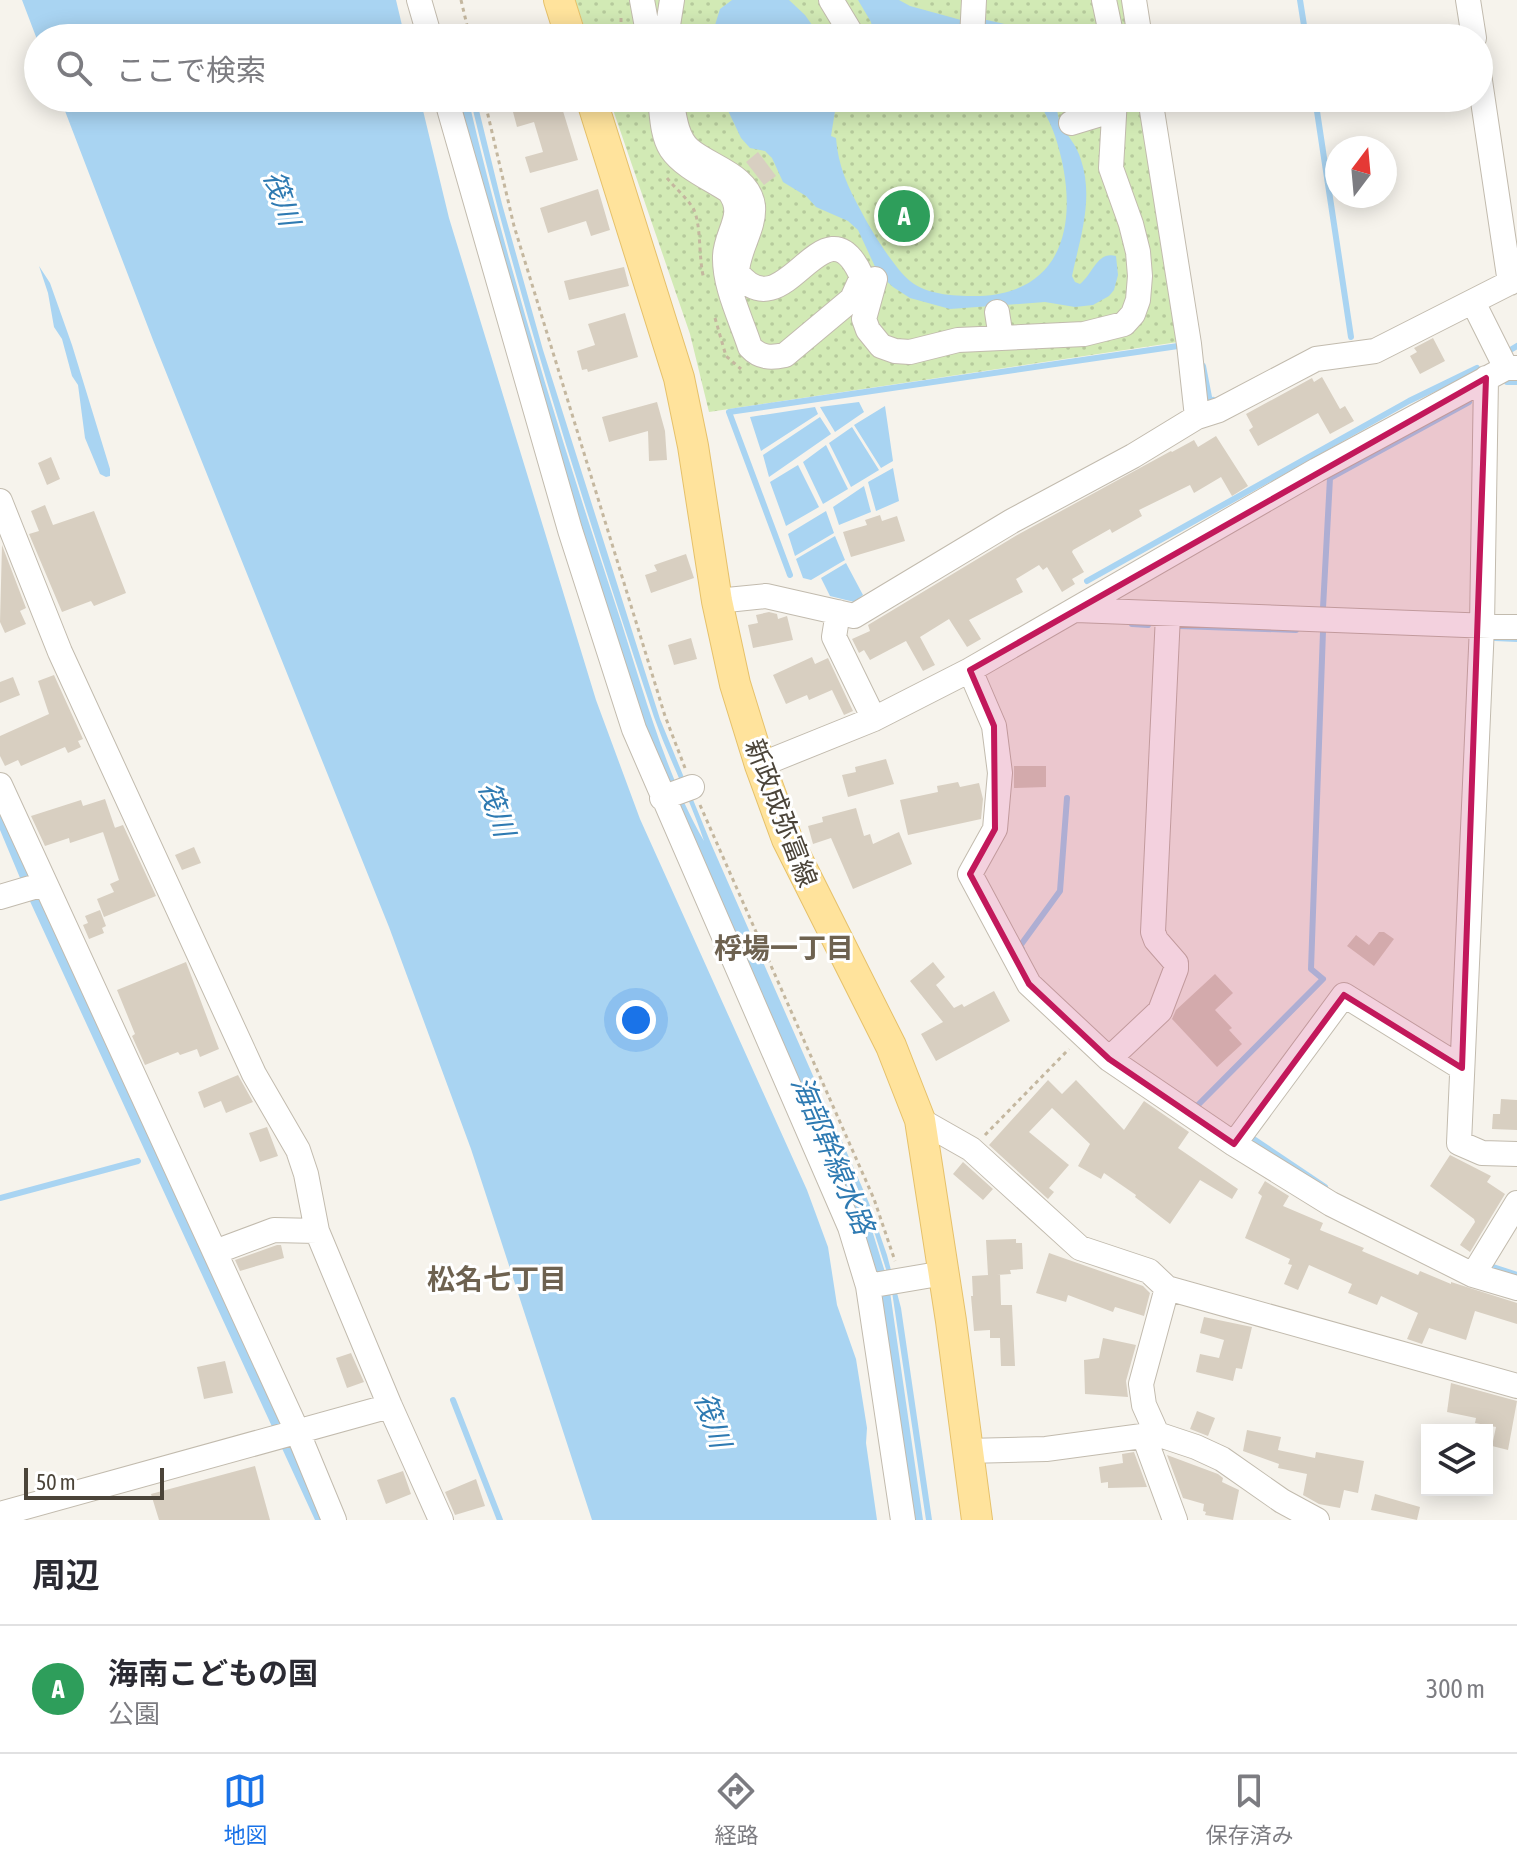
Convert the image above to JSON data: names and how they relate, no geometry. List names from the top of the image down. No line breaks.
{"streets":{"main road":["新政成弥富線"]},"districts":["桴場一丁目","松名七丁目"],"water":["筏川","海部幹線水路"],"scale_bar":"50 m","north":"top","page":{"search":"ここで検索","pins":"A","scale":"50 m","heading":"周辺","list":[{"mark":"A","name":"海南こどもの国","note":"公園","value":"300 m"}],"nav":["地図","経路","保存済み"]}}
